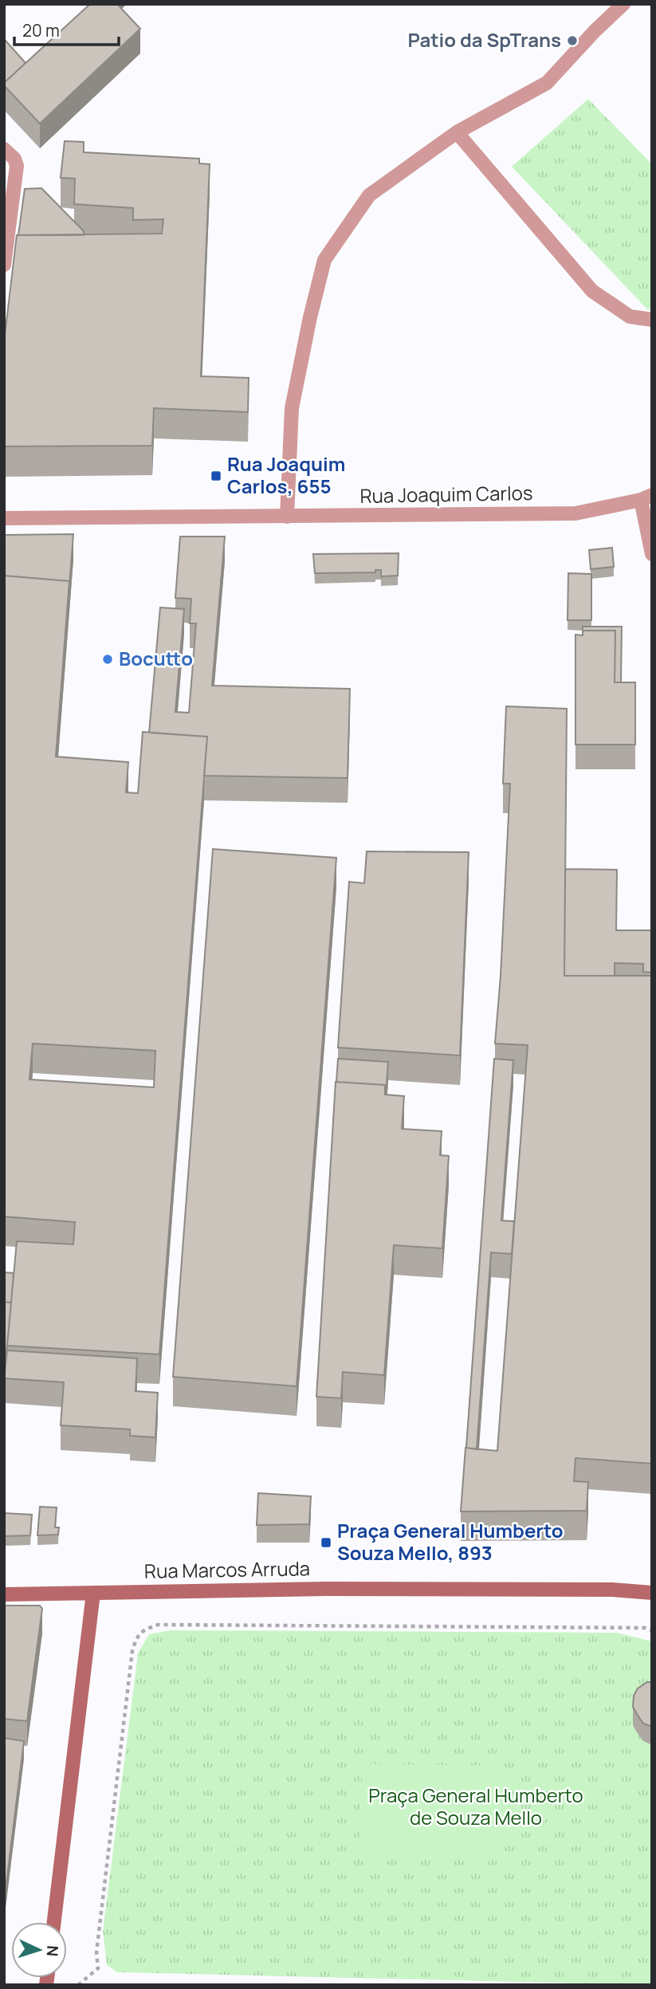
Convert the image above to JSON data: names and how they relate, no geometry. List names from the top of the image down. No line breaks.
{"streets":{"main road":["Rua Marcos Arruda"],"street":["Rua Joaquim Carlos"]},"parks":["Praça General Humberto de Souza Mello"],"places":{"other":["Patio da SpTrans","Bocutto"],"transit":["Rua Joaquim Carlos, 655","Praça General Humberto Souza Mello, 893"]},"scale_bar":"20 m","north":"right"}
